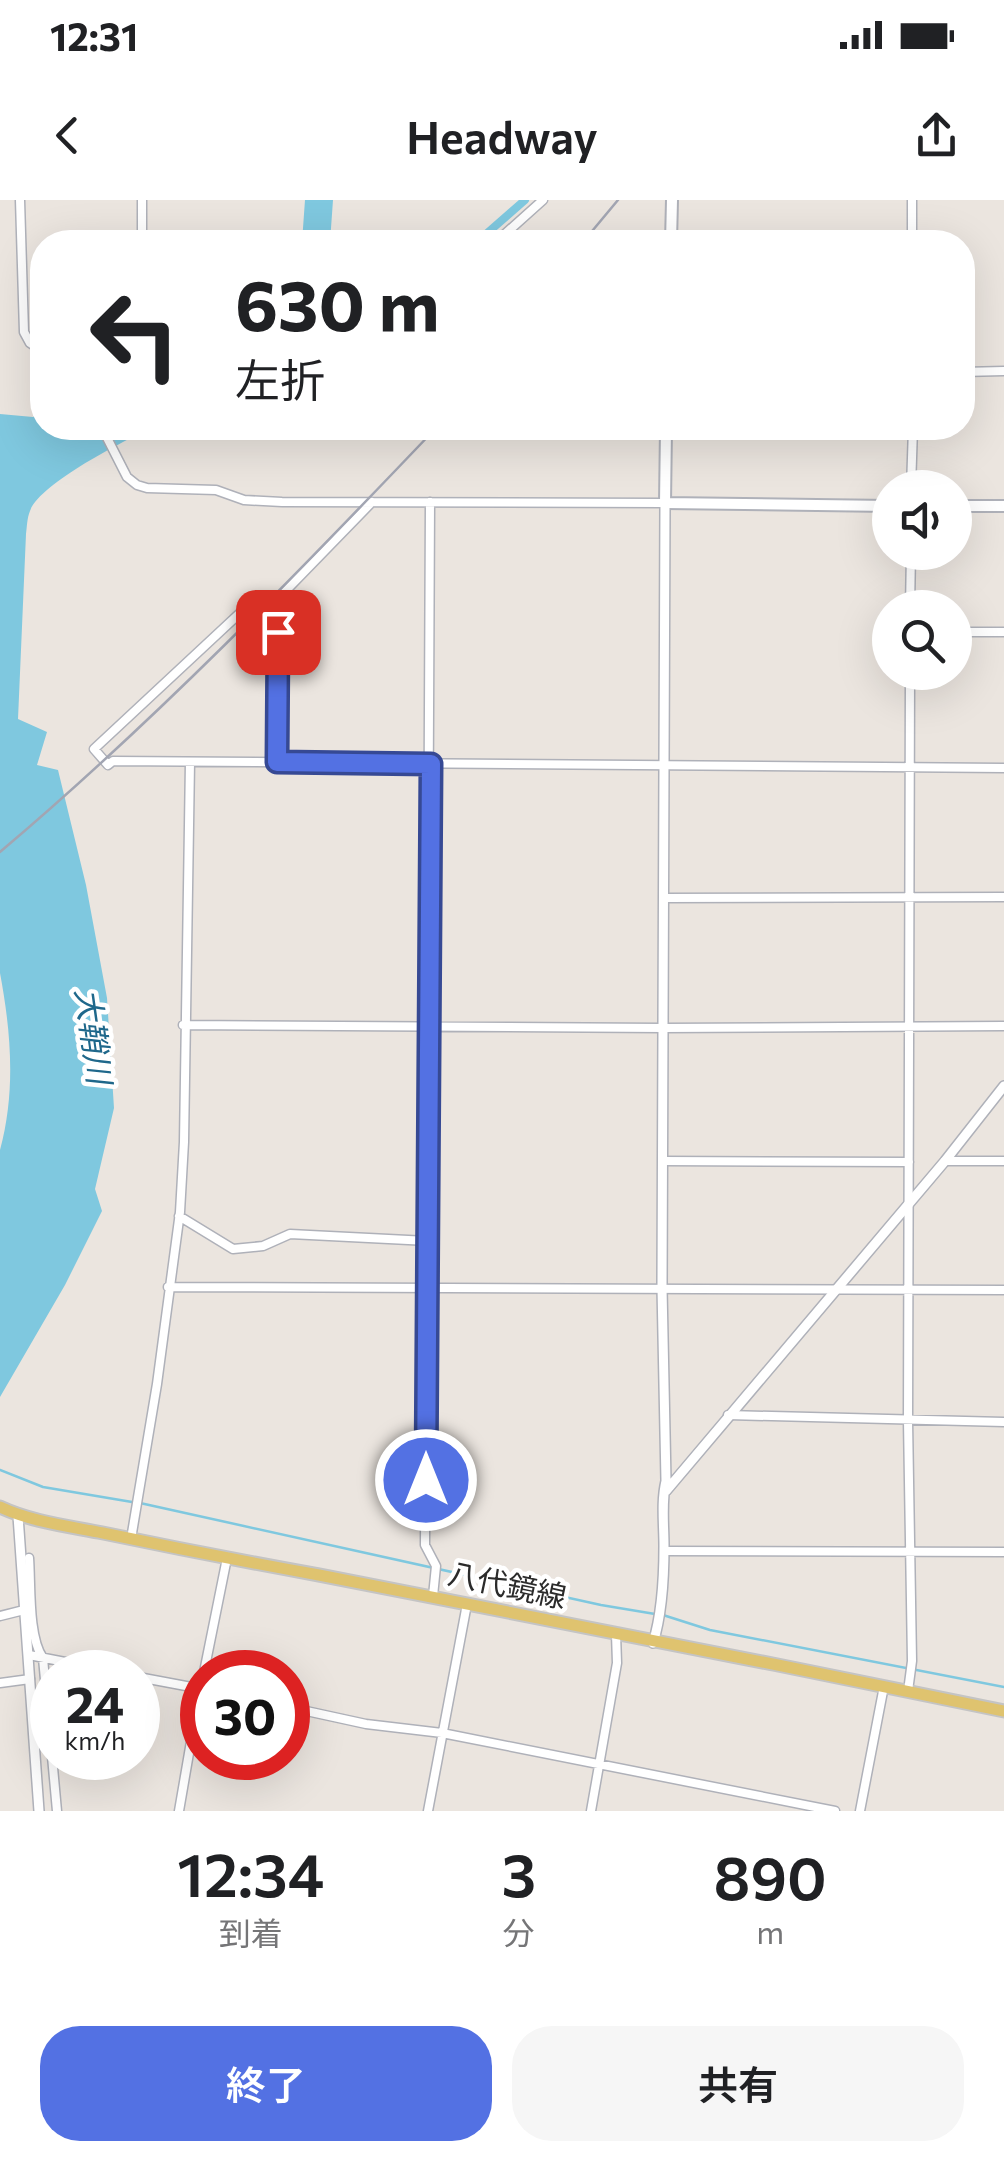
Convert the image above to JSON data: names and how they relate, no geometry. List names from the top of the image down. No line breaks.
{"streets":{"main road":["八代鏡線"]},"water":["大鞘川"],"page":{"status":"12:31","header":"Headway","turn":["630 m","左折"],"speed":"24 km/h","limit":"30","eta":["12:34","到着","3","分","890","m"],"buttons":["終了","共有"]}}
